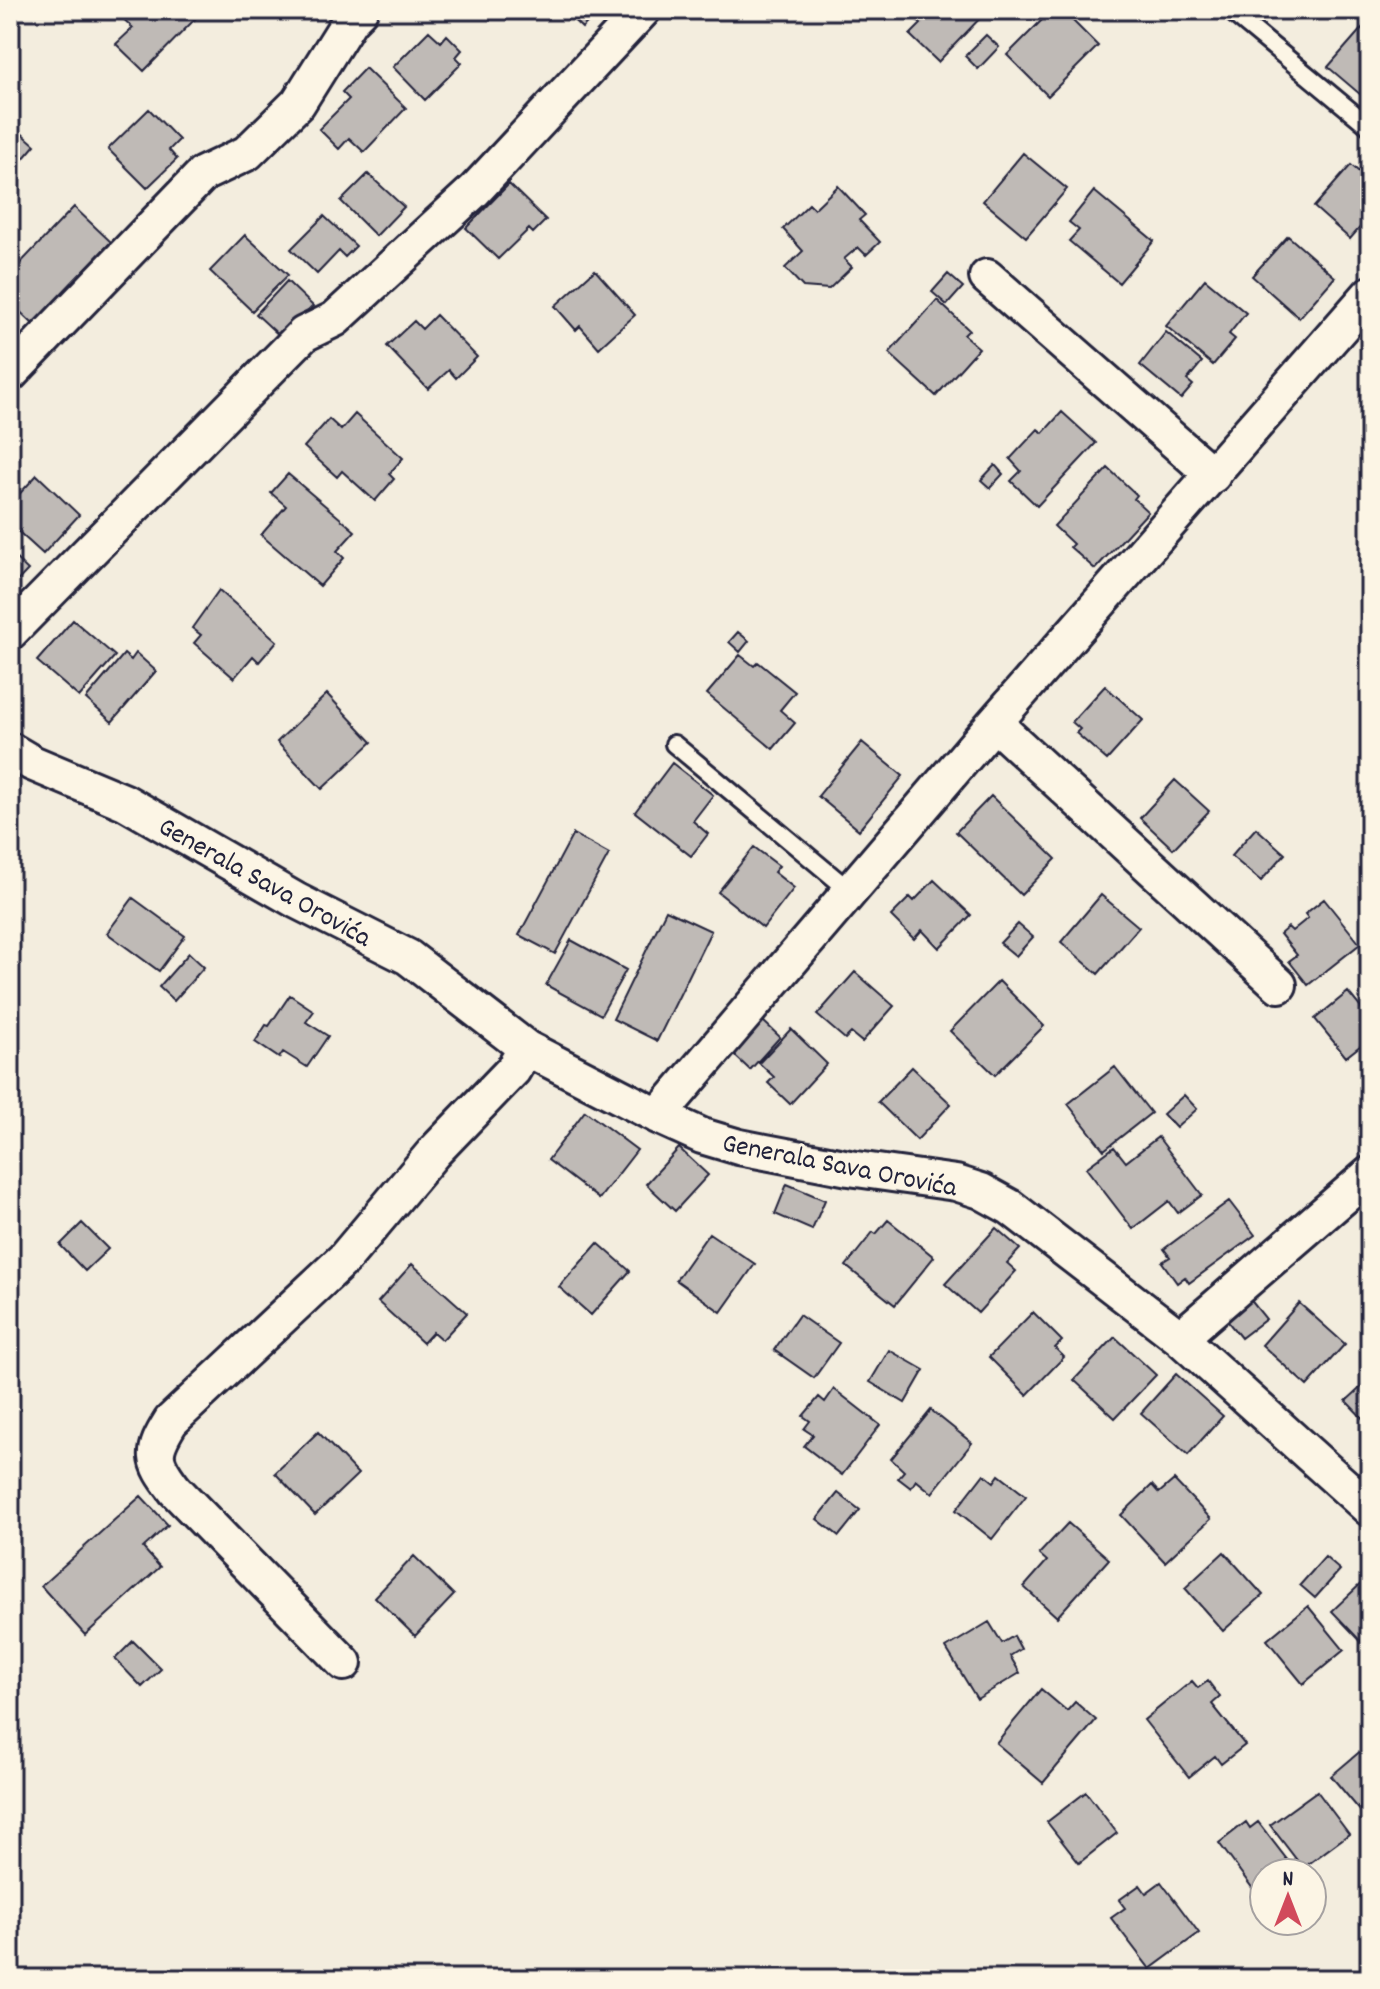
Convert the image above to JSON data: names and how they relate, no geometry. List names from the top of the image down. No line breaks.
{"streets":{"street":["Generala Sava Orovića"]},"north":"top"}
